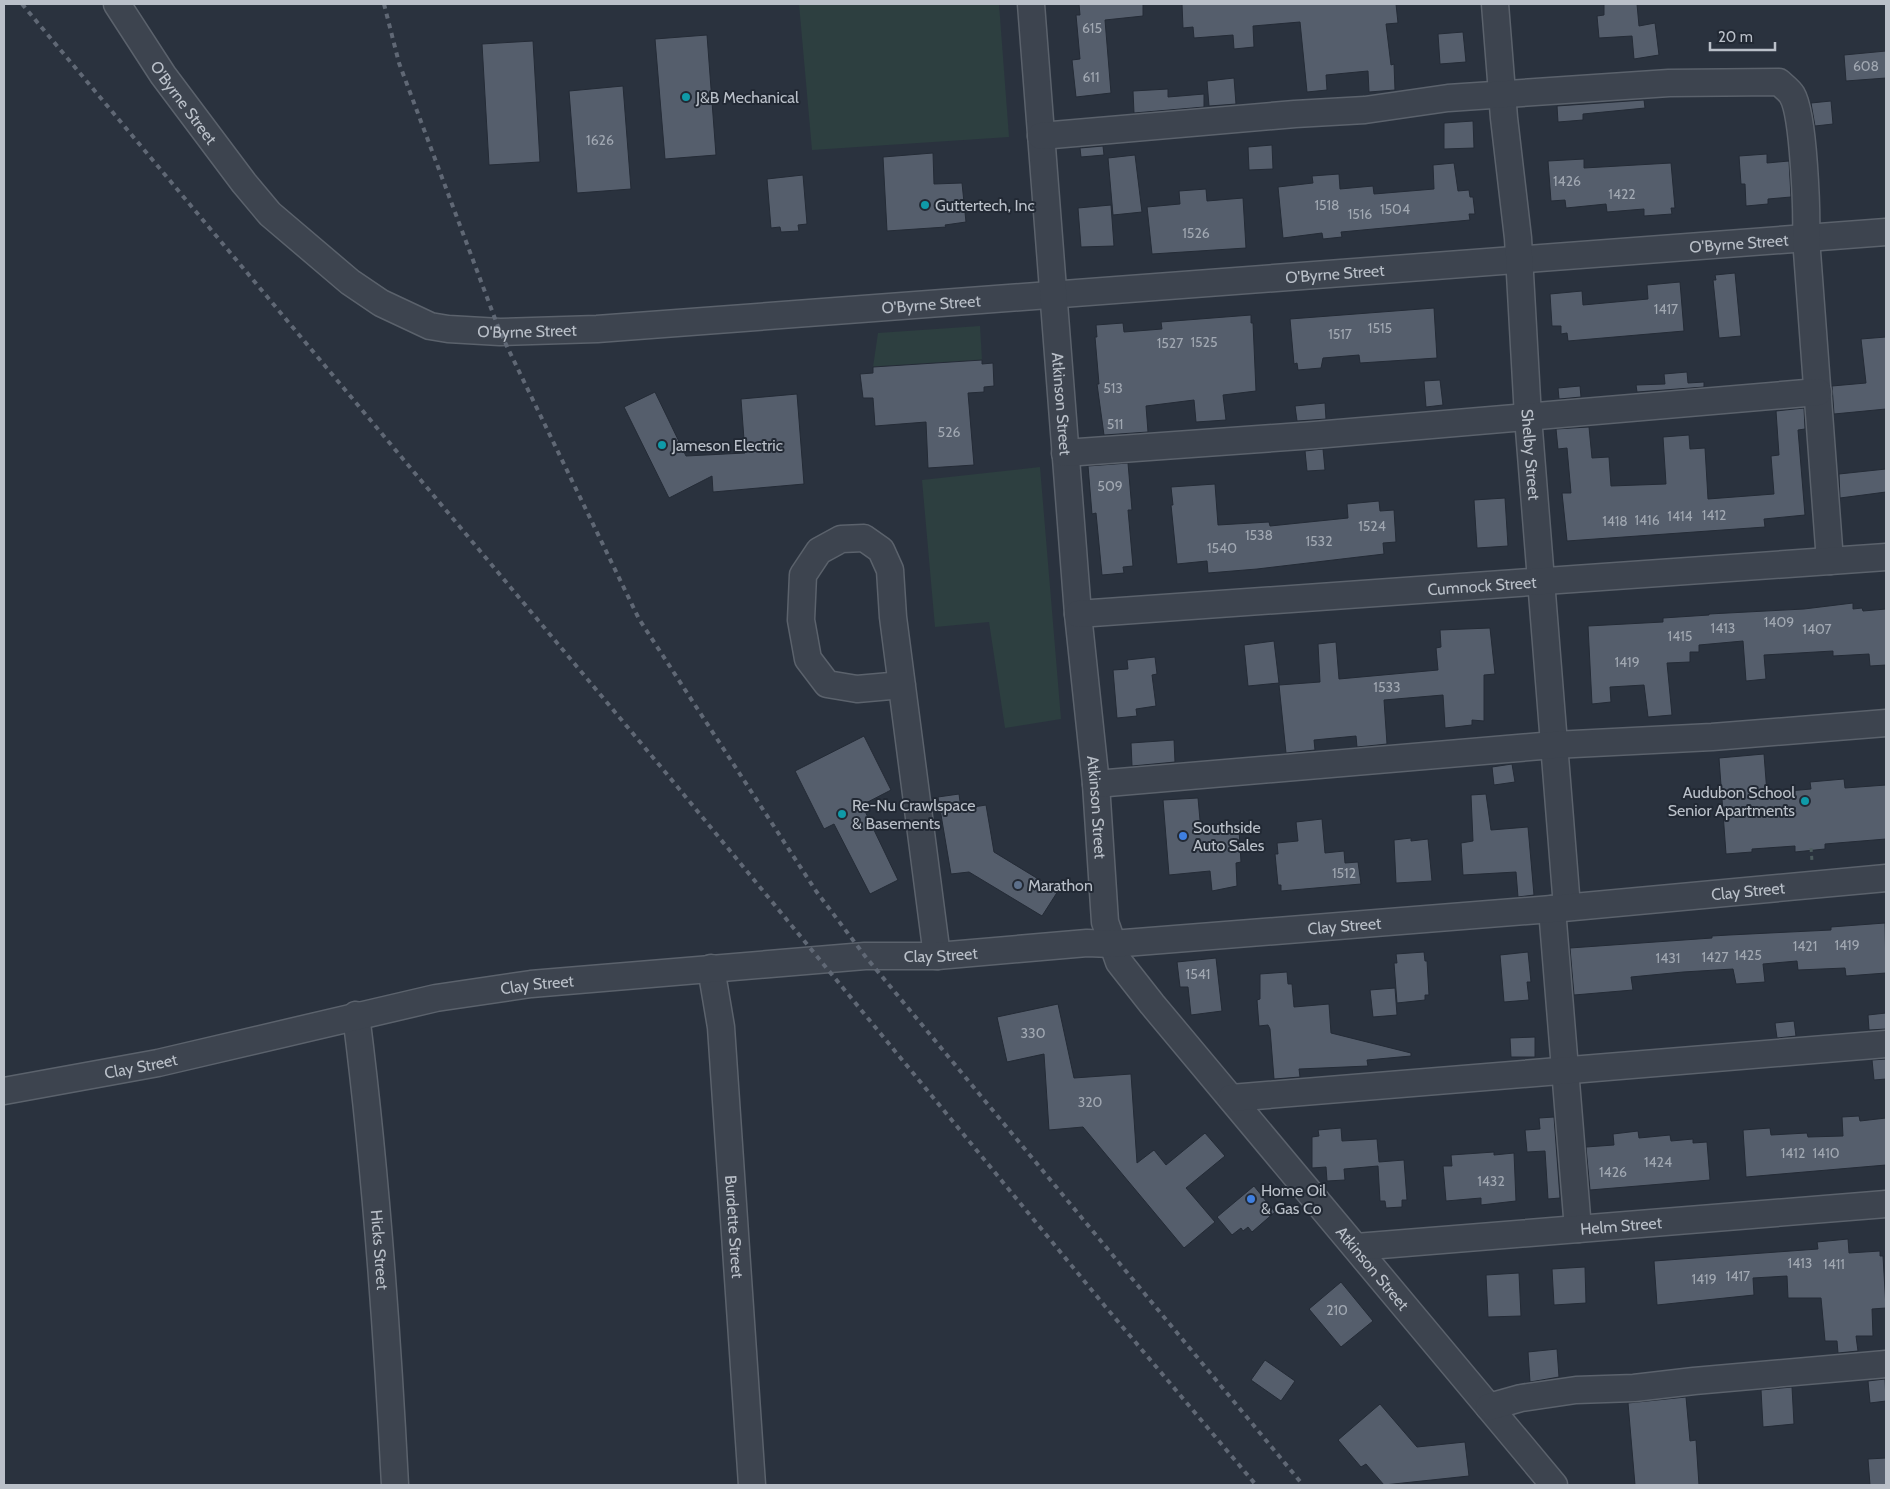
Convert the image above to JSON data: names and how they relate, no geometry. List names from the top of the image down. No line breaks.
{"streets":{"street":["O'Byrne Street","Atkinson Street","Shelby Street","Cumnock Street","Clay Street","Helm Street","Burdette Street","Hicks Street"]},"crossings":[["O'Byrne Street","Atkinson Street"],["O'Byrne Street","Shelby Street"],["Atkinson Street","Cumnock Street"],["Atkinson Street","Clay Street"],["Atkinson Street","Helm Street"],["Shelby Street","Cumnock Street"],["Shelby Street","Clay Street"],["Shelby Street","Helm Street"],["Clay Street","Burdette Street"],["Clay Street","Hicks Street"]],"places":["J&B Mechanical","Guttertech, Inc","Jameson Electric","Audubon School Senior Apartments","Re-Nu Crawlspace & Basements","Southside Auto Sales","Marathon","Home Oil & Gas Co"],"house_numbers":["615","608","611","1626","1426","1422","1518","1504","1516","1526","1417","1515","1517","1525","1527","513","511","526","509","1412","1414","1416","1418","1524","1538","1532","1540","1409","1413","1407","1415","1419","1533","1512","1419","1421","1425","1427","1431","1541","330","320","1412","1410","1424","1426","1432","1413","1411","1417","1419","210"],"scale_bar":"20 m"}
